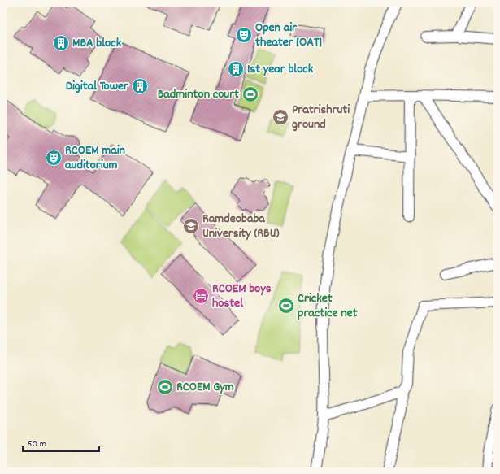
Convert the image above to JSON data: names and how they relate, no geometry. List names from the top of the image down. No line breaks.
{"places":{"theatre":["Open air theater [OAT]","RCOEM main auditorium"],"building":["MBA block","1st year block","Digital Tower"],"sports":["Badminton court","Cricket practice net","RCOEM Gym"],"school or university":["Pratrishruti ground","Ramdeobaba University (RBU)"],"hotel":["RCOEM boys hostel"]},"scale_bar":"50 m"}
